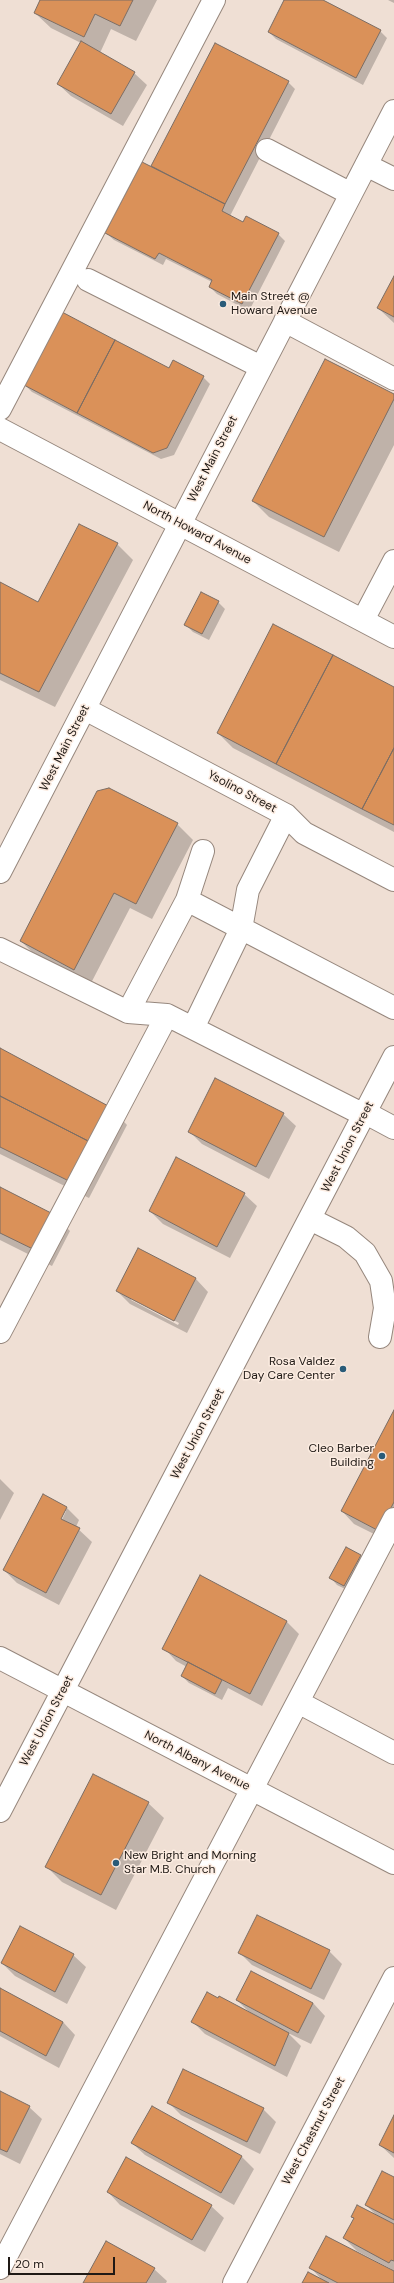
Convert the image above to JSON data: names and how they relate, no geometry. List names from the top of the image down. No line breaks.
{"streets":{"street":["West Main Street","North Howard Avenue","Ysolino Street","West Union Street","North Albany Avenue","West Chestnut Street"]},"crossings":[["West Main Street","North Howard Avenue"],["West Main Street","Ysolino Street"],["West Union Street","North Albany Avenue"]],"places":["Main Street @ Howard Avenue","Rosa Valdez Day Care Center","Cleo Barber Building","New Bright and Morning Star M.B. Church"],"scale_bar":"20 m"}
